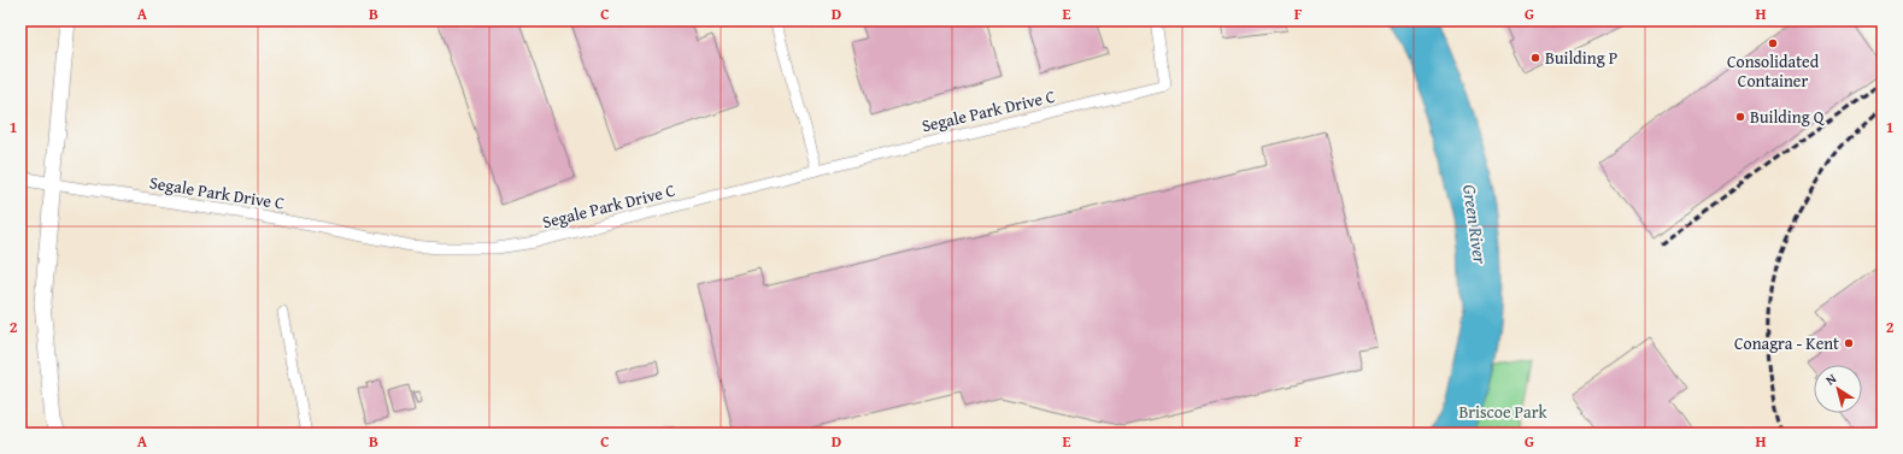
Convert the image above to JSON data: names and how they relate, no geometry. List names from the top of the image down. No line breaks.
{"streets":{"street":["Segale Park Drive C"]},"water":["Green River"],"parks":["Briscoe Park"],"places":["Consolidated Container","Building P","Building Q","Conagra - Kent"],"north":"top left","grid":{"columns":["A","B","C","D","E","F","G","H"],"rows":["1","2"]}}
